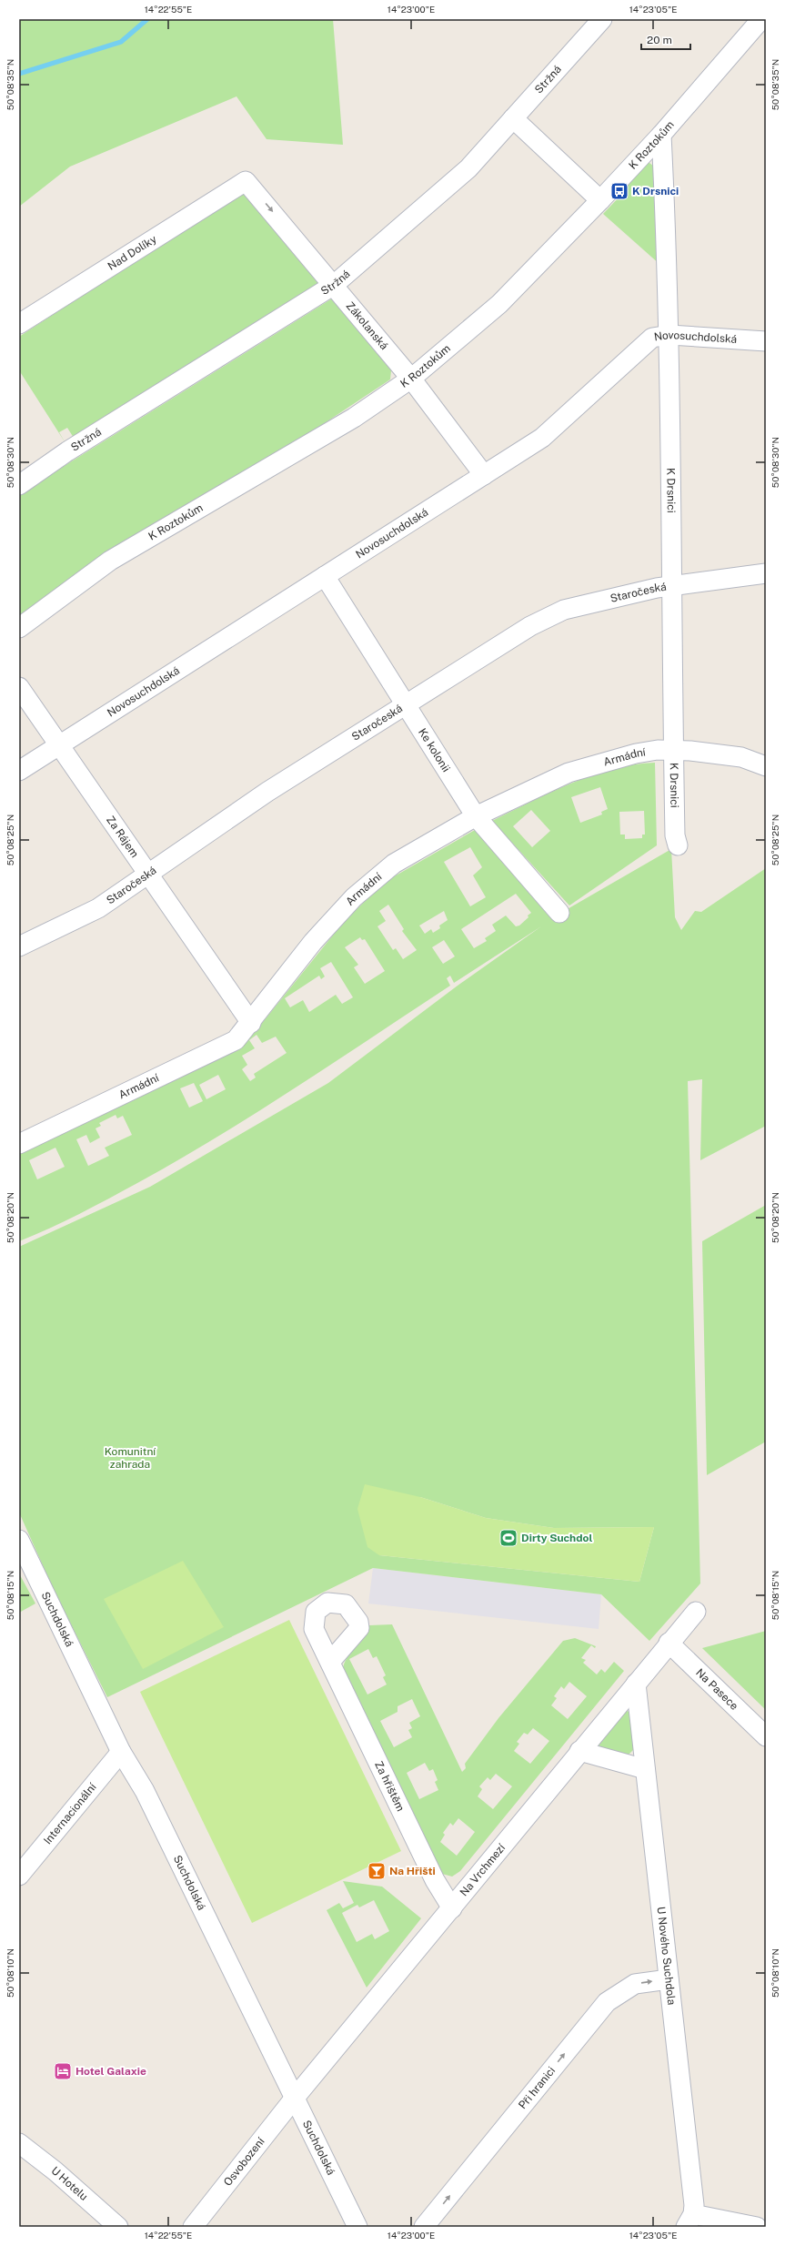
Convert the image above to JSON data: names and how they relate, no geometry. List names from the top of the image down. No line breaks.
{"streets":{"street":["Stržná","K Roztokům","Nad Dolíky","Zákolanská","Novosuchdolská","K Drsnici","Staročeská","Ke kolonii","Armádní","Za Rájem","Suchdolská","Na Pasece","Za hřištěm","Internacionální","Na Vrchmezí","U Nového Suchdola","Při hranici","Osvobození","U Hotelu"]},"crossings":[["Stržná","Zákolanská"],["K Roztokům","Zákolanská"],["K Roztokům","K Drsnici"],["Nad Dolíky","Zákolanská"],["Zákolanská","Novosuchdolská"],["Novosuchdolská","K Drsnici"],["Novosuchdolská","Ke kolonii"],["Novosuchdolská","Za Rájem"],["K Drsnici","Staročeská"],["K Drsnici","Armádní"],["Staročeská","Ke kolonii"],["Staročeská","Za Rájem"],["Ke kolonii","Armádní"],["Armádní","Za Rájem"],["Suchdolská","Internacionální"],["Suchdolská","Na Vrchmezí"],["Suchdolská","Osvobození"],["Na Pasece","Na Vrchmezí"],["Za hřištěm","Na Vrchmezí"],["Na Vrchmezí","U Nového Suchdola"],["Na Vrchmezí","Osvobození"],["U Nového Suchdola","Při hranici"]],"one_way":["Zákolanská","Při hranici"],"parks":["Komunitní zahrada"],"places":{"bus stop":["K Drsnici"],"sports":["Dirty Suchdol"],"bar":["Na Hřišti"],"hotel":["Hotel Galaxie"]},"scale_bar":"20 m","coordinates":["14°22'55\"E","14°23'00\"E","14°23'05\"E","50°08'35\"N","50°08'30\"N","50°08'25\"N","50°08'20\"N","50°08'15\"N","50°08'10\"N"]}
